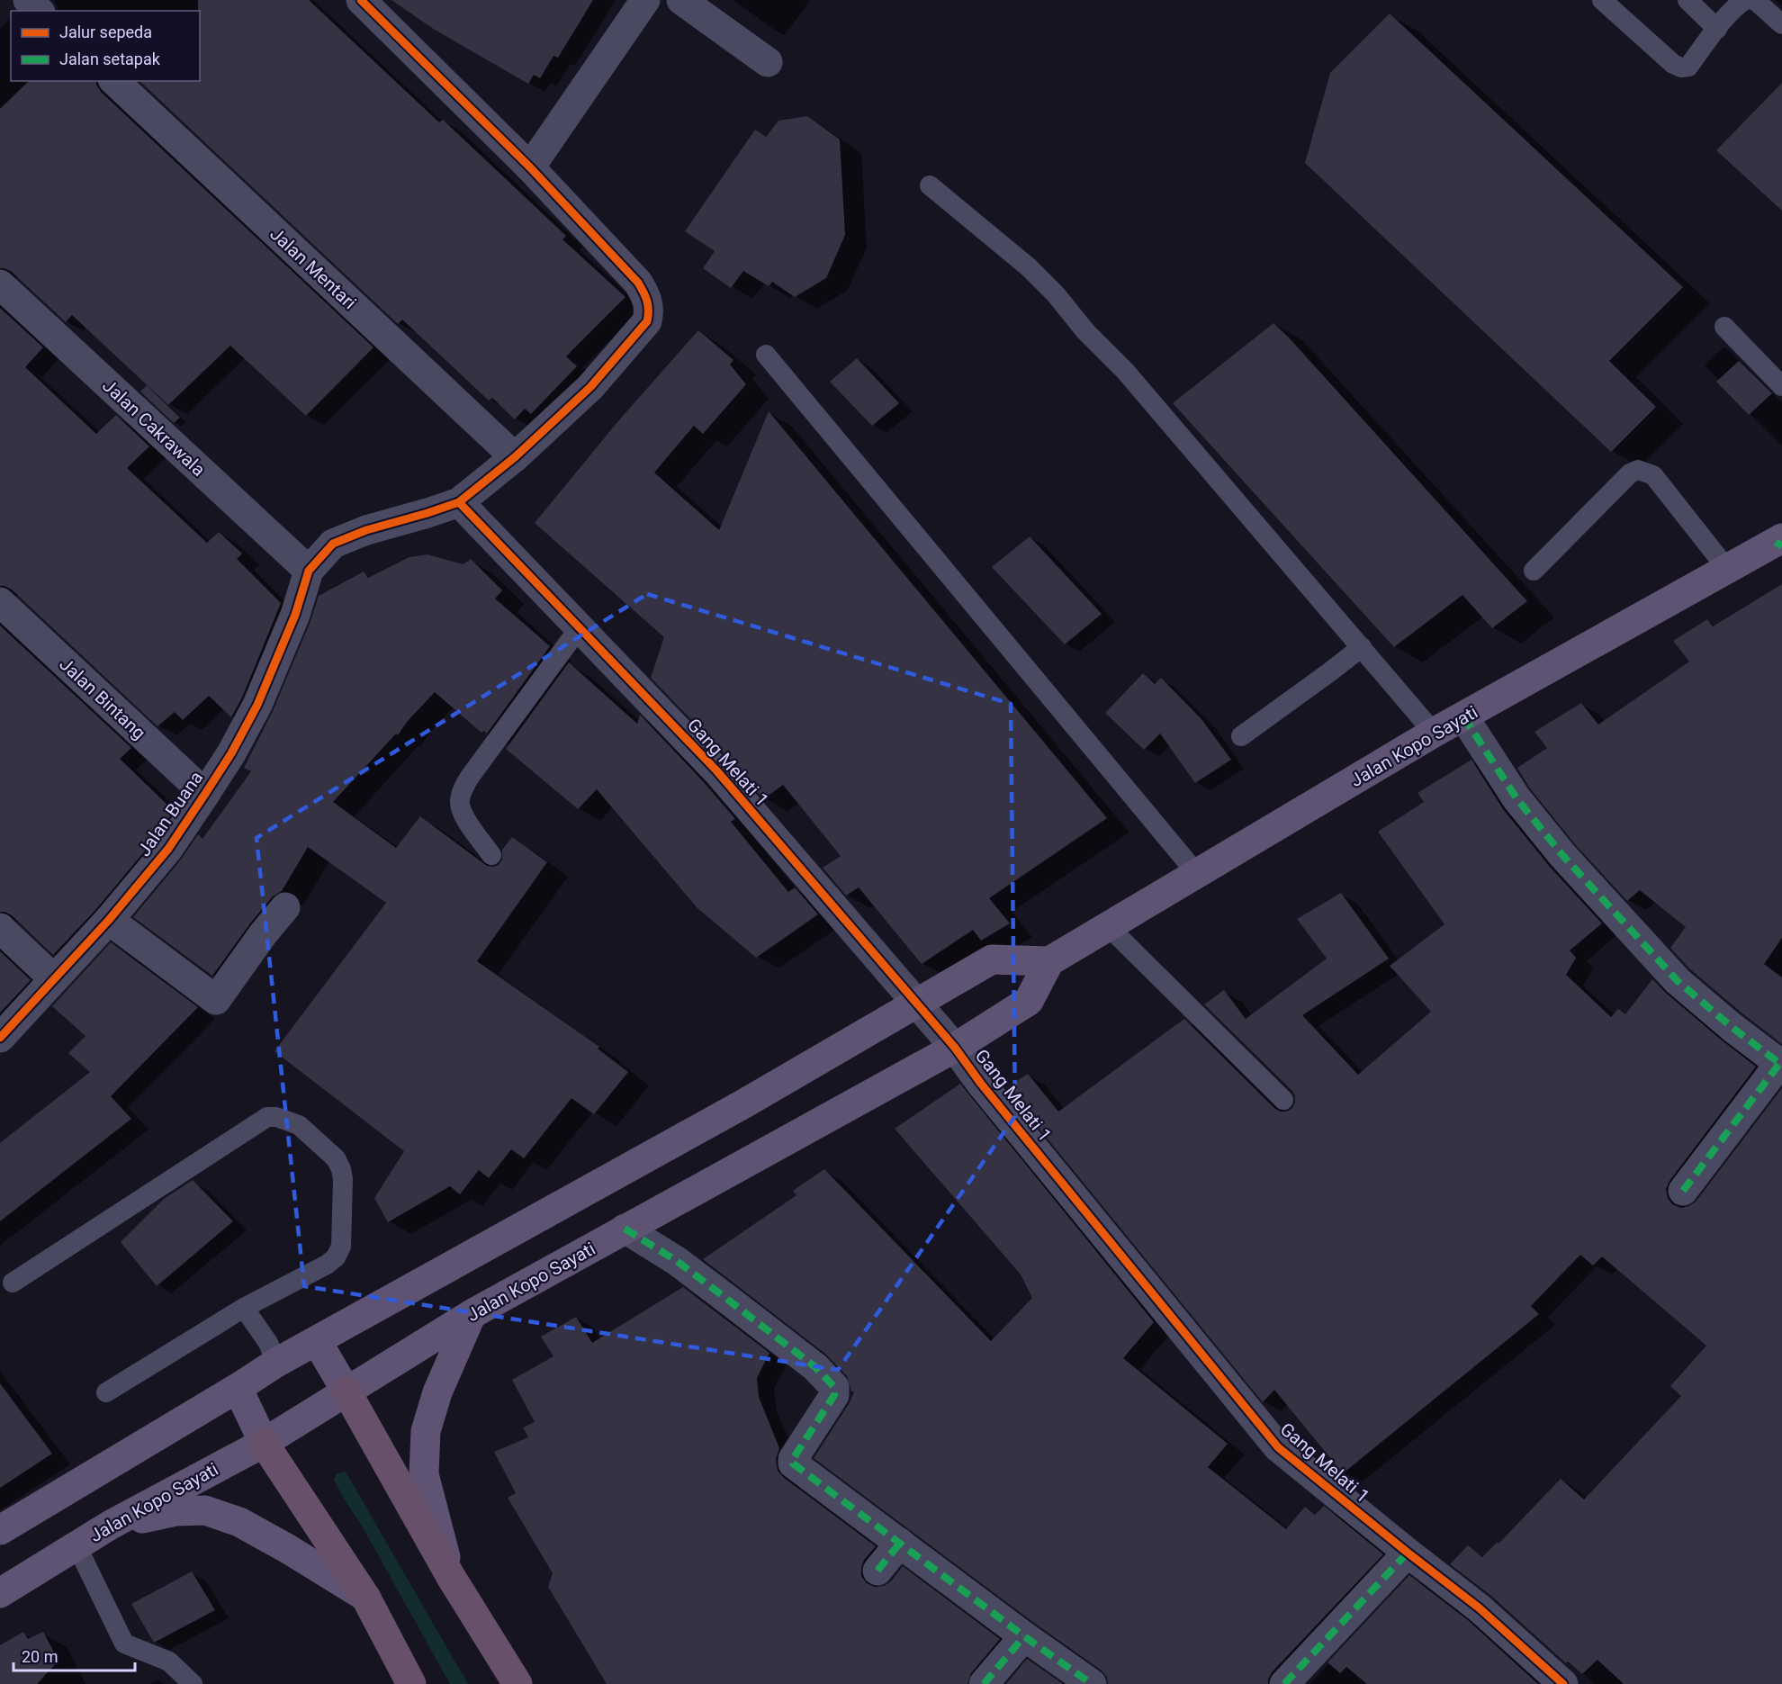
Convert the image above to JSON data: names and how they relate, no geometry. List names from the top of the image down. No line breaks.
{"streets":{"main road":["Jalan Kopo Sayati"],"street":["Jalan Mentari","Jalan Cakrawala","Jalan Bintang","Gang Melati 1","Jalan Buana"]},"crossings":[["Jalan Cakrawala","Jalan Buana"],["Jalan Bintang","Jalan Buana"],["Jalan Kopo Sayati","Gang Melati 1"]],"legend":["Jalur sepeda","Jalan setapak"],"scale_bar":"20 m"}
